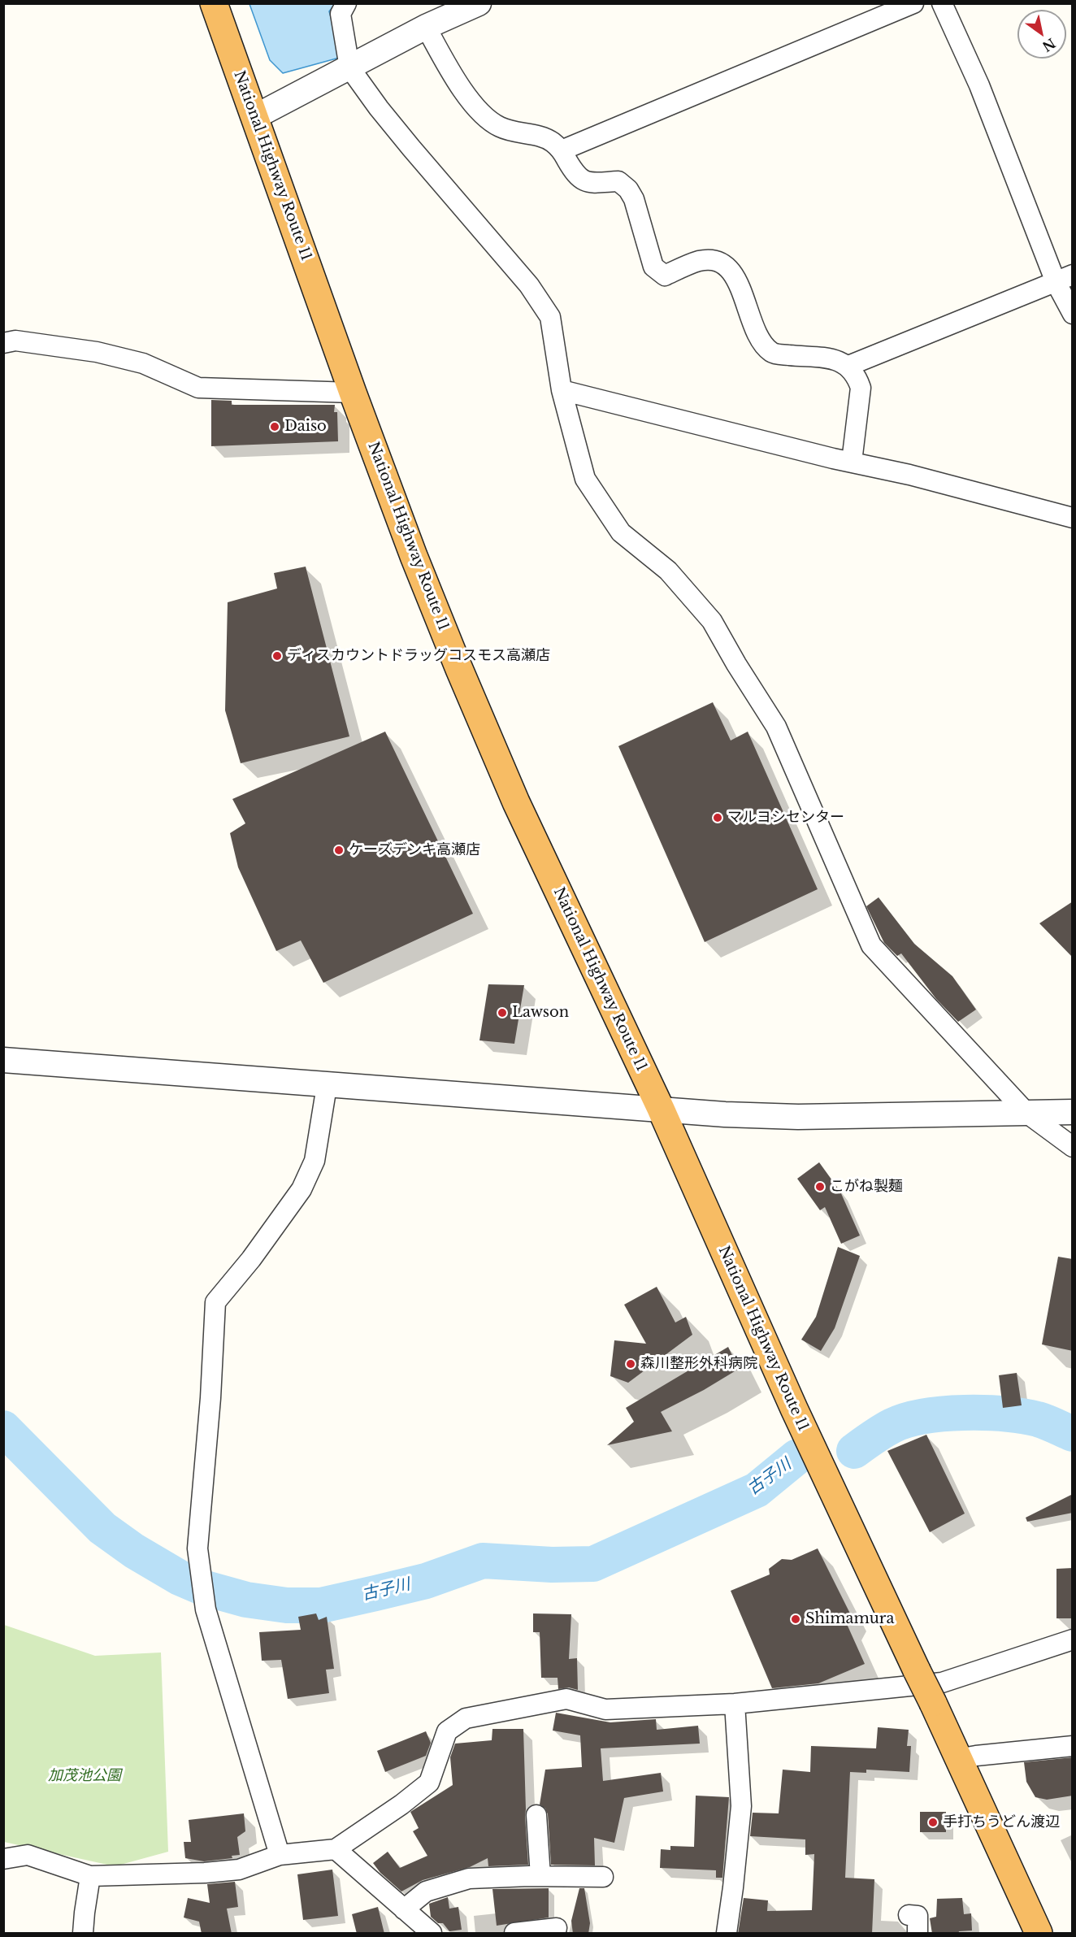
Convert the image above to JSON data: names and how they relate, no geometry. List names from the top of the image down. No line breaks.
{"streets":{"highway":["National Highway Route 11"]},"water":["古子川"],"parks":["加茂池公園"],"places":["Daiso","ディスカウントドラッグコスモス高瀬店","マルヨシセンター","ケーズデンキ高瀬店","Lawson","こがね製麺","森川整形外科病院","Shimamura","手打ちうどん渡辺"],"north":"bottom right"}
